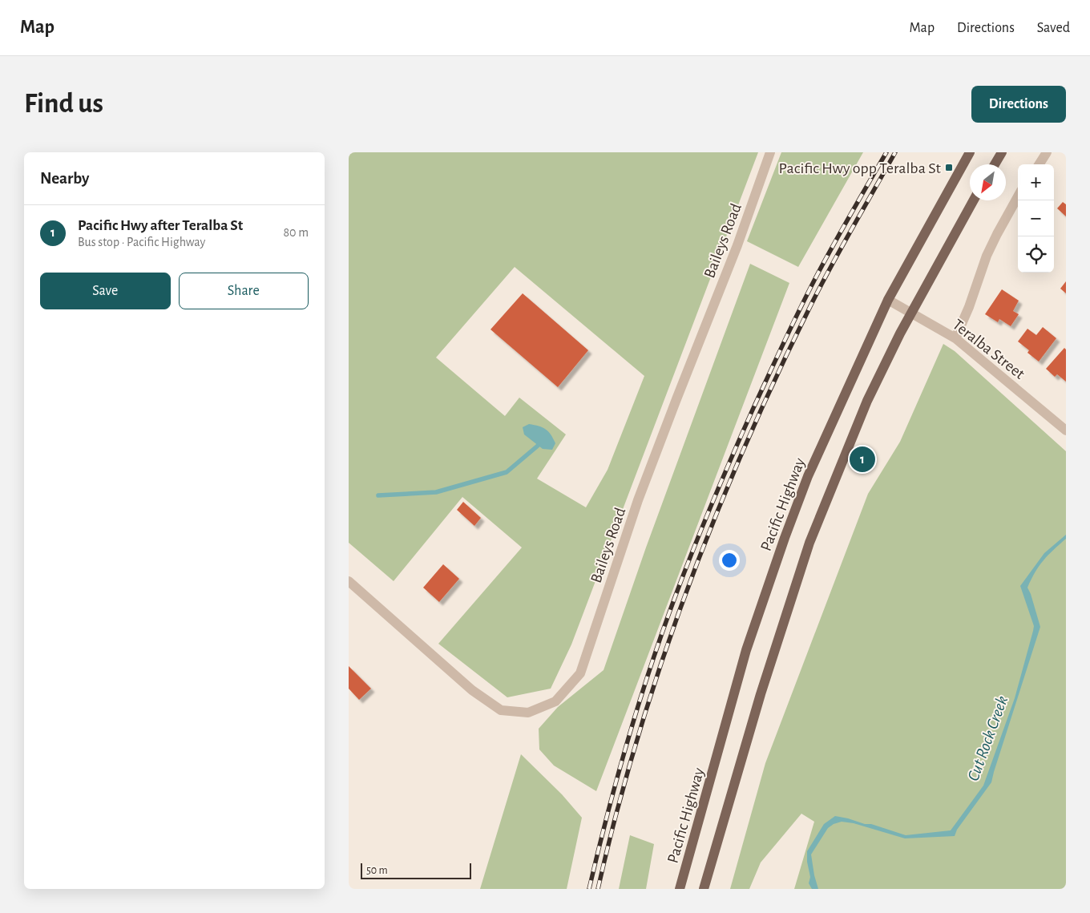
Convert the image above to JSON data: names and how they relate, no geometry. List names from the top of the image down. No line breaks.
{"streets":{"main road":["Pacific Highway"],"street":["Baileys Road","Teralba Street"]},"crossings":[["Teralba Street","Pacific Highway"]],"water":["Cut Rock Creek"],"places":{"transit":["Pacific Hwy opp Teralba St"]},"scale_bar":"50 m","north":"bottom left","page":{"header":"Map","nav":["Map","Directions","Saved"],"buttons":["Directions",["Save","Share"]],"title":"Find us","heading":"Nearby","map_buttons":["+","−"],"list":[{"mark":"1","name":"Pacific Hwy after Teralba St","note":"Bus stop · Pacific Highway","value":"80 m"}],"pins":"1","scale":"50 m"}}
